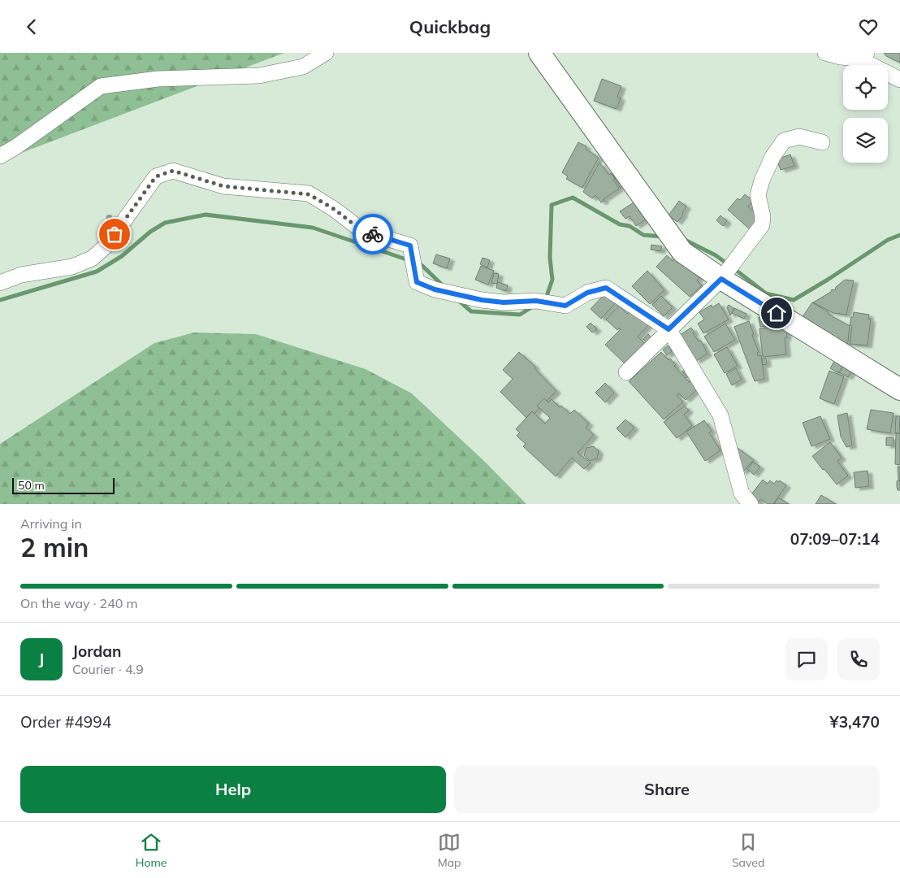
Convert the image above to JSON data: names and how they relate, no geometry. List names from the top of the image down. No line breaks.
{"scale_bar":"50 m","page":{"header":"Quickbag","scale":"50 m","heading":["2 min","Arriving in","07:09–07:14"],"panel":["Jordan","Courier · 4.9","Order #4994","¥3,470"],"bar":"On the way · 240 m","round":"J","buttons":["Help","Share"],"tabs":["Home","Map","Saved"]}}
